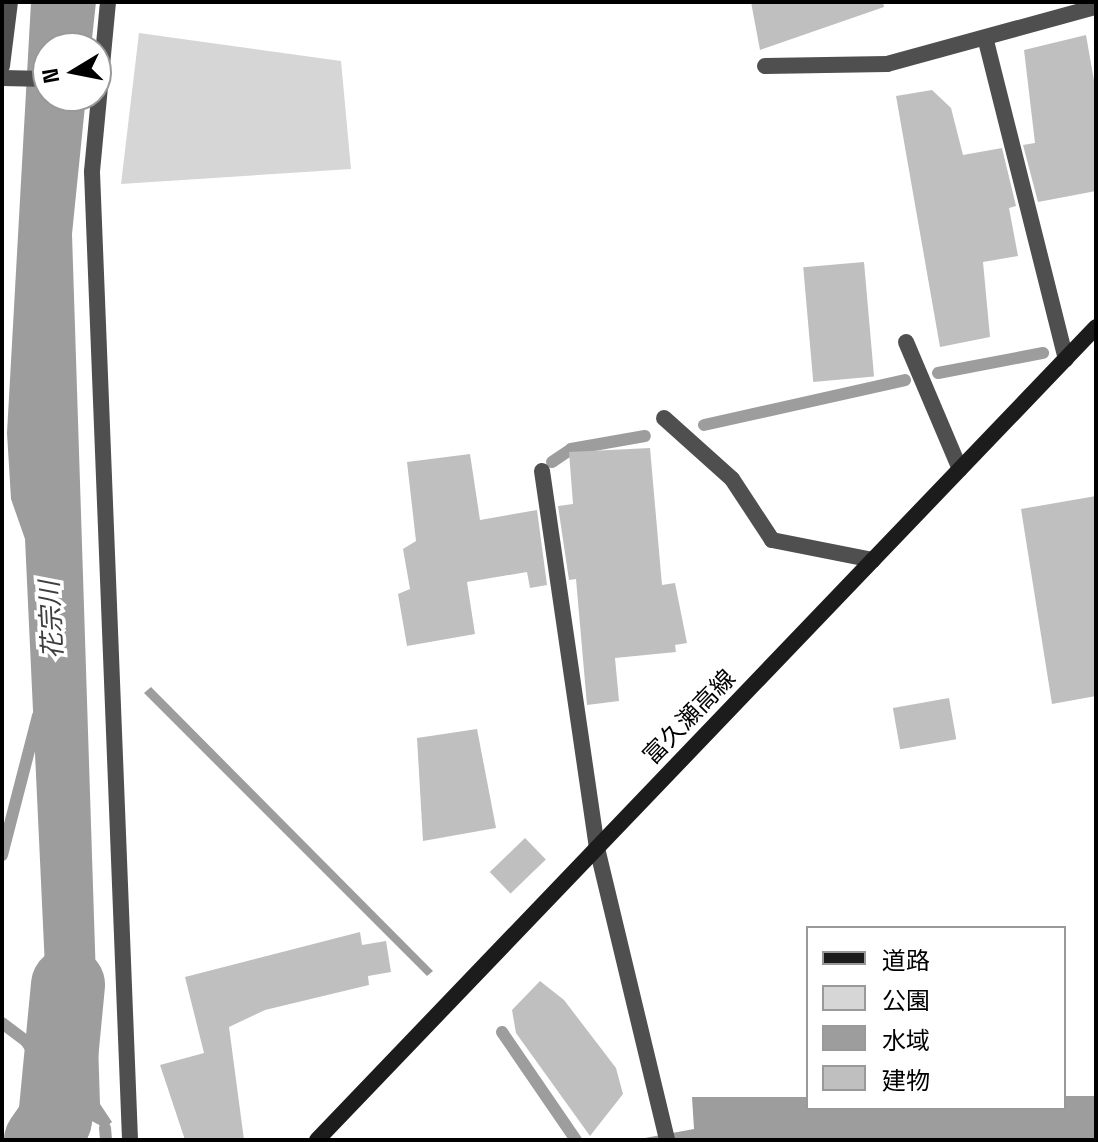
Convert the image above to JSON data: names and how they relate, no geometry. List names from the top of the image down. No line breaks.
{"streets":{"main road":["富久瀬高線"]},"water":["花宗川"],"legend":["道路","公園","水域","建物"],"north":"left"}
